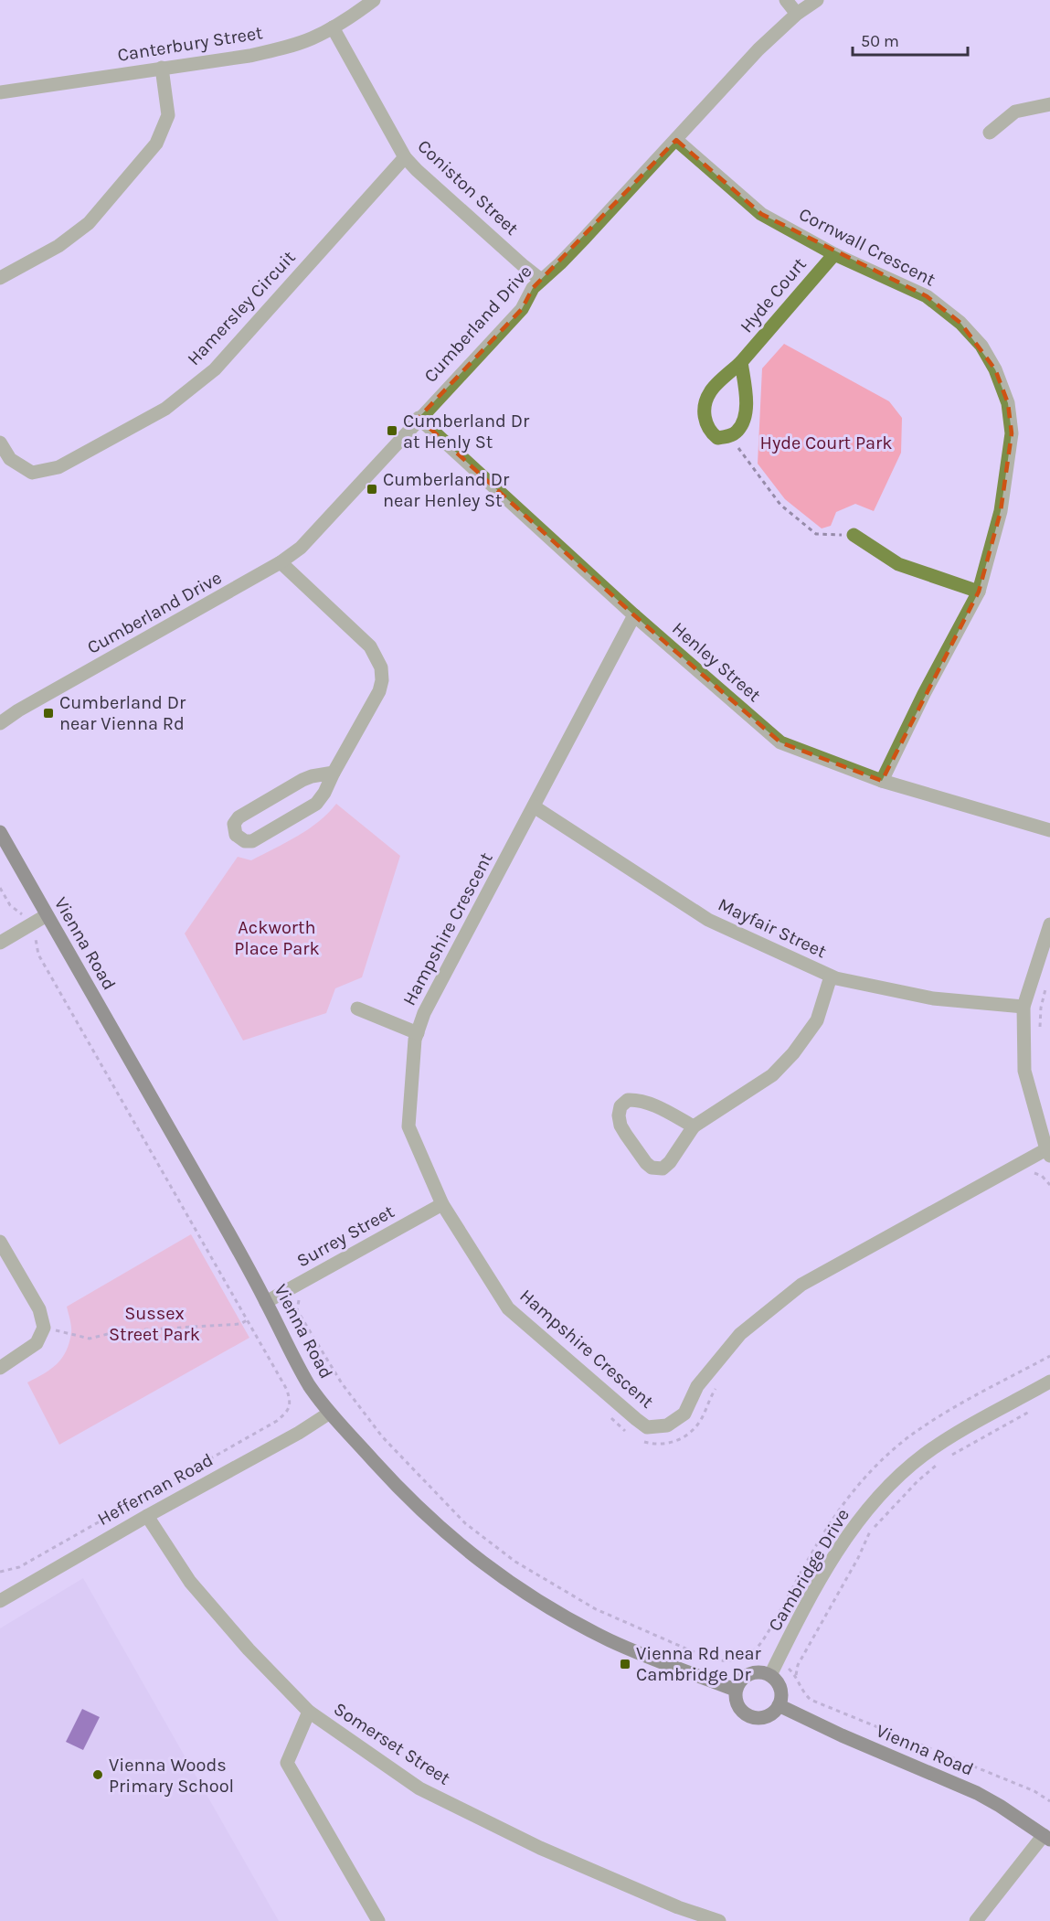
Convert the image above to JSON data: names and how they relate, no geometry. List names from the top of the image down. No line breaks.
{"streets":{"main road":["Vienna Road"],"street":["Canterbury Street","Coniston Street","Cornwall Crescent","Hyde Court","Hamersley Circuit","Cumberland Drive","Henley Street","Mayfair Street","Hampshire Crescent","Surrey Street","Heffernan Road","Cambridge Drive","Somerset Street"]},"crossings":[["Canterbury Street","Coniston Street"],["Coniston Street","Hamersley Circuit"],["Coniston Street","Cumberland Drive"],["Cornwall Crescent","Hyde Court"],["Cornwall Crescent","Cumberland Drive"],["Cornwall Crescent","Henley Street"],["Cumberland Drive","Henley Street"],["Henley Street","Hampshire Crescent"],["Mayfair Street","Hampshire Crescent"],["Hampshire Crescent","Surrey Street"],["Vienna Road","Surrey Street"],["Vienna Road","Heffernan Road"],["Vienna Road","Cambridge Drive"],["Heffernan Road","Somerset Street"]],"parks":["Hyde Court Park","Ackworth Place Park","Sussex Street Park"],"places":{"transit":["Cumberland Dr at Henly St","Cumberland Dr near Henley St","Cumberland Dr near Vienna Rd","Vienna Rd near Cambridge Dr"],"other":["Vienna Woods Primary School"]},"scale_bar":"50 m"}
